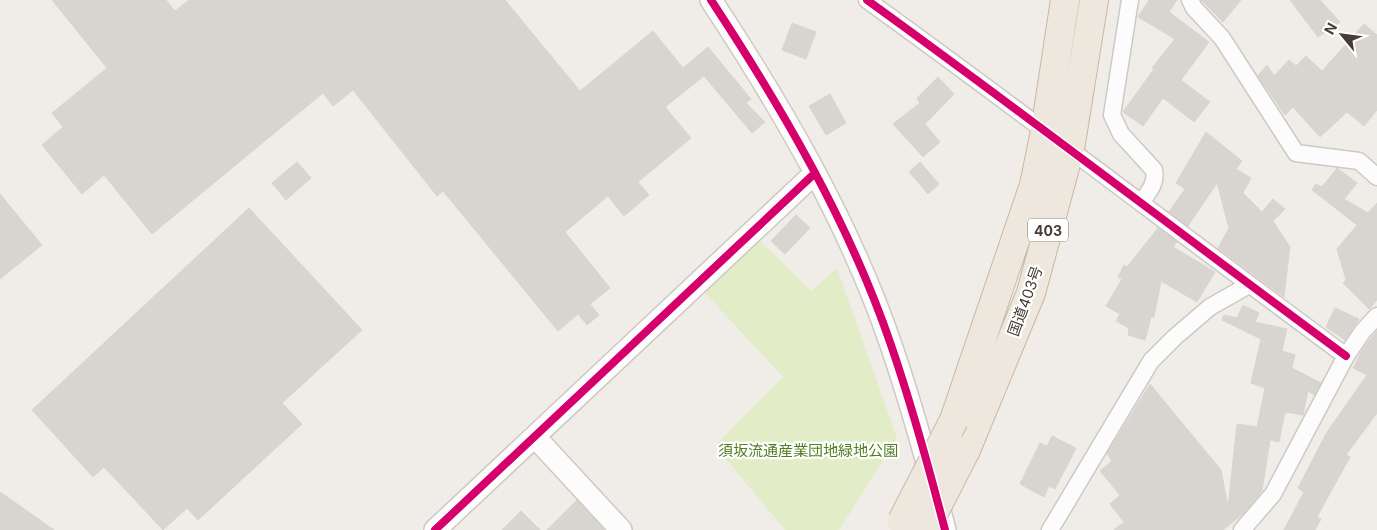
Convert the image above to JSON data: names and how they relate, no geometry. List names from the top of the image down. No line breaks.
{"streets":{"highway":["403","国道403号"]},"parks":["須坂流通産業団地緑地公園"],"north":"top left"}
